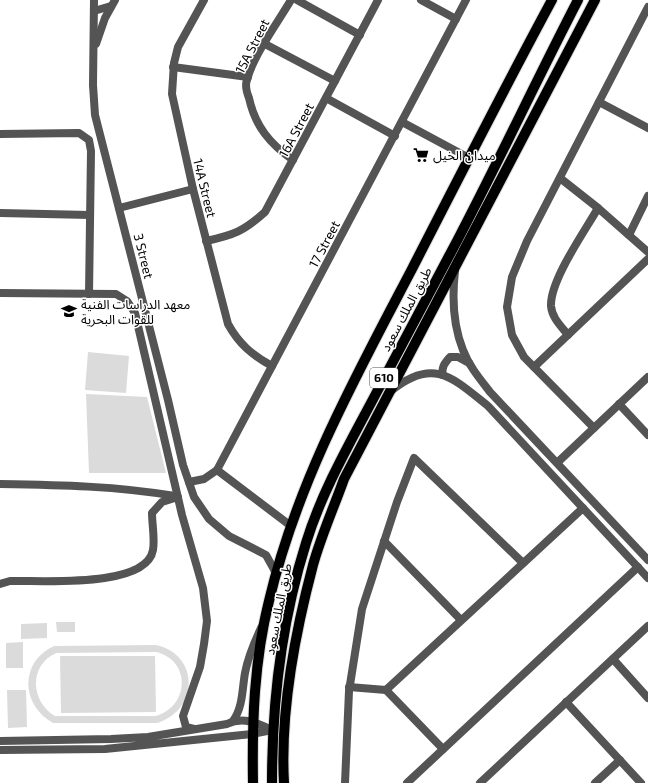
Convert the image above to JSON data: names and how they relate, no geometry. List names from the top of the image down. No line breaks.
{"streets":{"main road":["طريق الملك سعود","610"],"street":["15A Street","16A Street","14A Street","17 Street","3 Street"]},"crossings":[["15A Street","16A Street"],["16A Street","14A Street"],["14A Street","17 Street"],["3 Street","طريق الملك سعود"]],"places":{"supermarket":["ميدان الخيل"],"school or university":["معهد الدراسات الفنية للقوات البحرية"]}}
